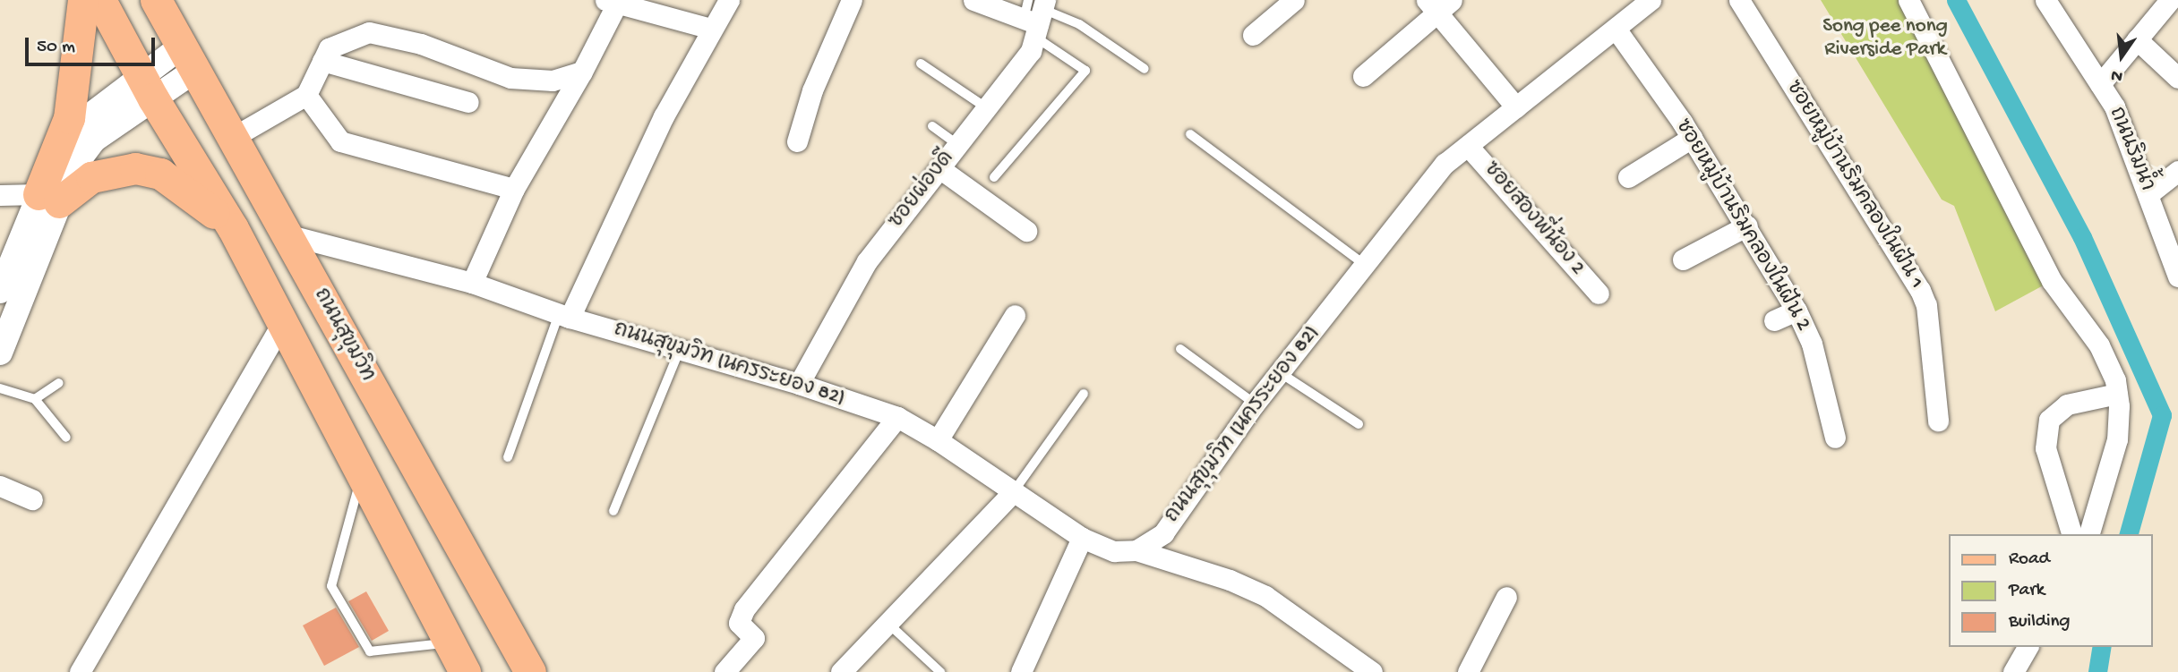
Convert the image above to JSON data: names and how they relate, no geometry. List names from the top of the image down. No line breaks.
{"streets":{"main road":["ถนนสุขุมวิท"],"street":["ถนนริมน้ำ","ซอยหมู่บ้านริมคลองในฝัน 1","ซอยผ่องดี","ซอยสองพี่น้อง 2","ซอยหมู่บ้านริมคลองในฝัน 2","ถนนสุขุมวิท (นครระยอง 82)"]},"crossings":[["ซอยผ่องดี","ถนนสุขุมวิท (นครระยอง 82)"],["ซอยสองพี่น้อง 2","ถนนสุขุมวิท (นครระยอง 82)"],["ซอยหมู่บ้านริมคลองในฝัน 2","ถนนสุขุมวิท (นครระยอง 82)"],["ถนนสุขุมวิท","ถนนสุขุมวิท (นครระยอง 82)"]],"parks":["Song pee nong Riverside Park"],"legend":["Road","Park","Building"],"scale_bar":"50 m","north":"bottom"}
